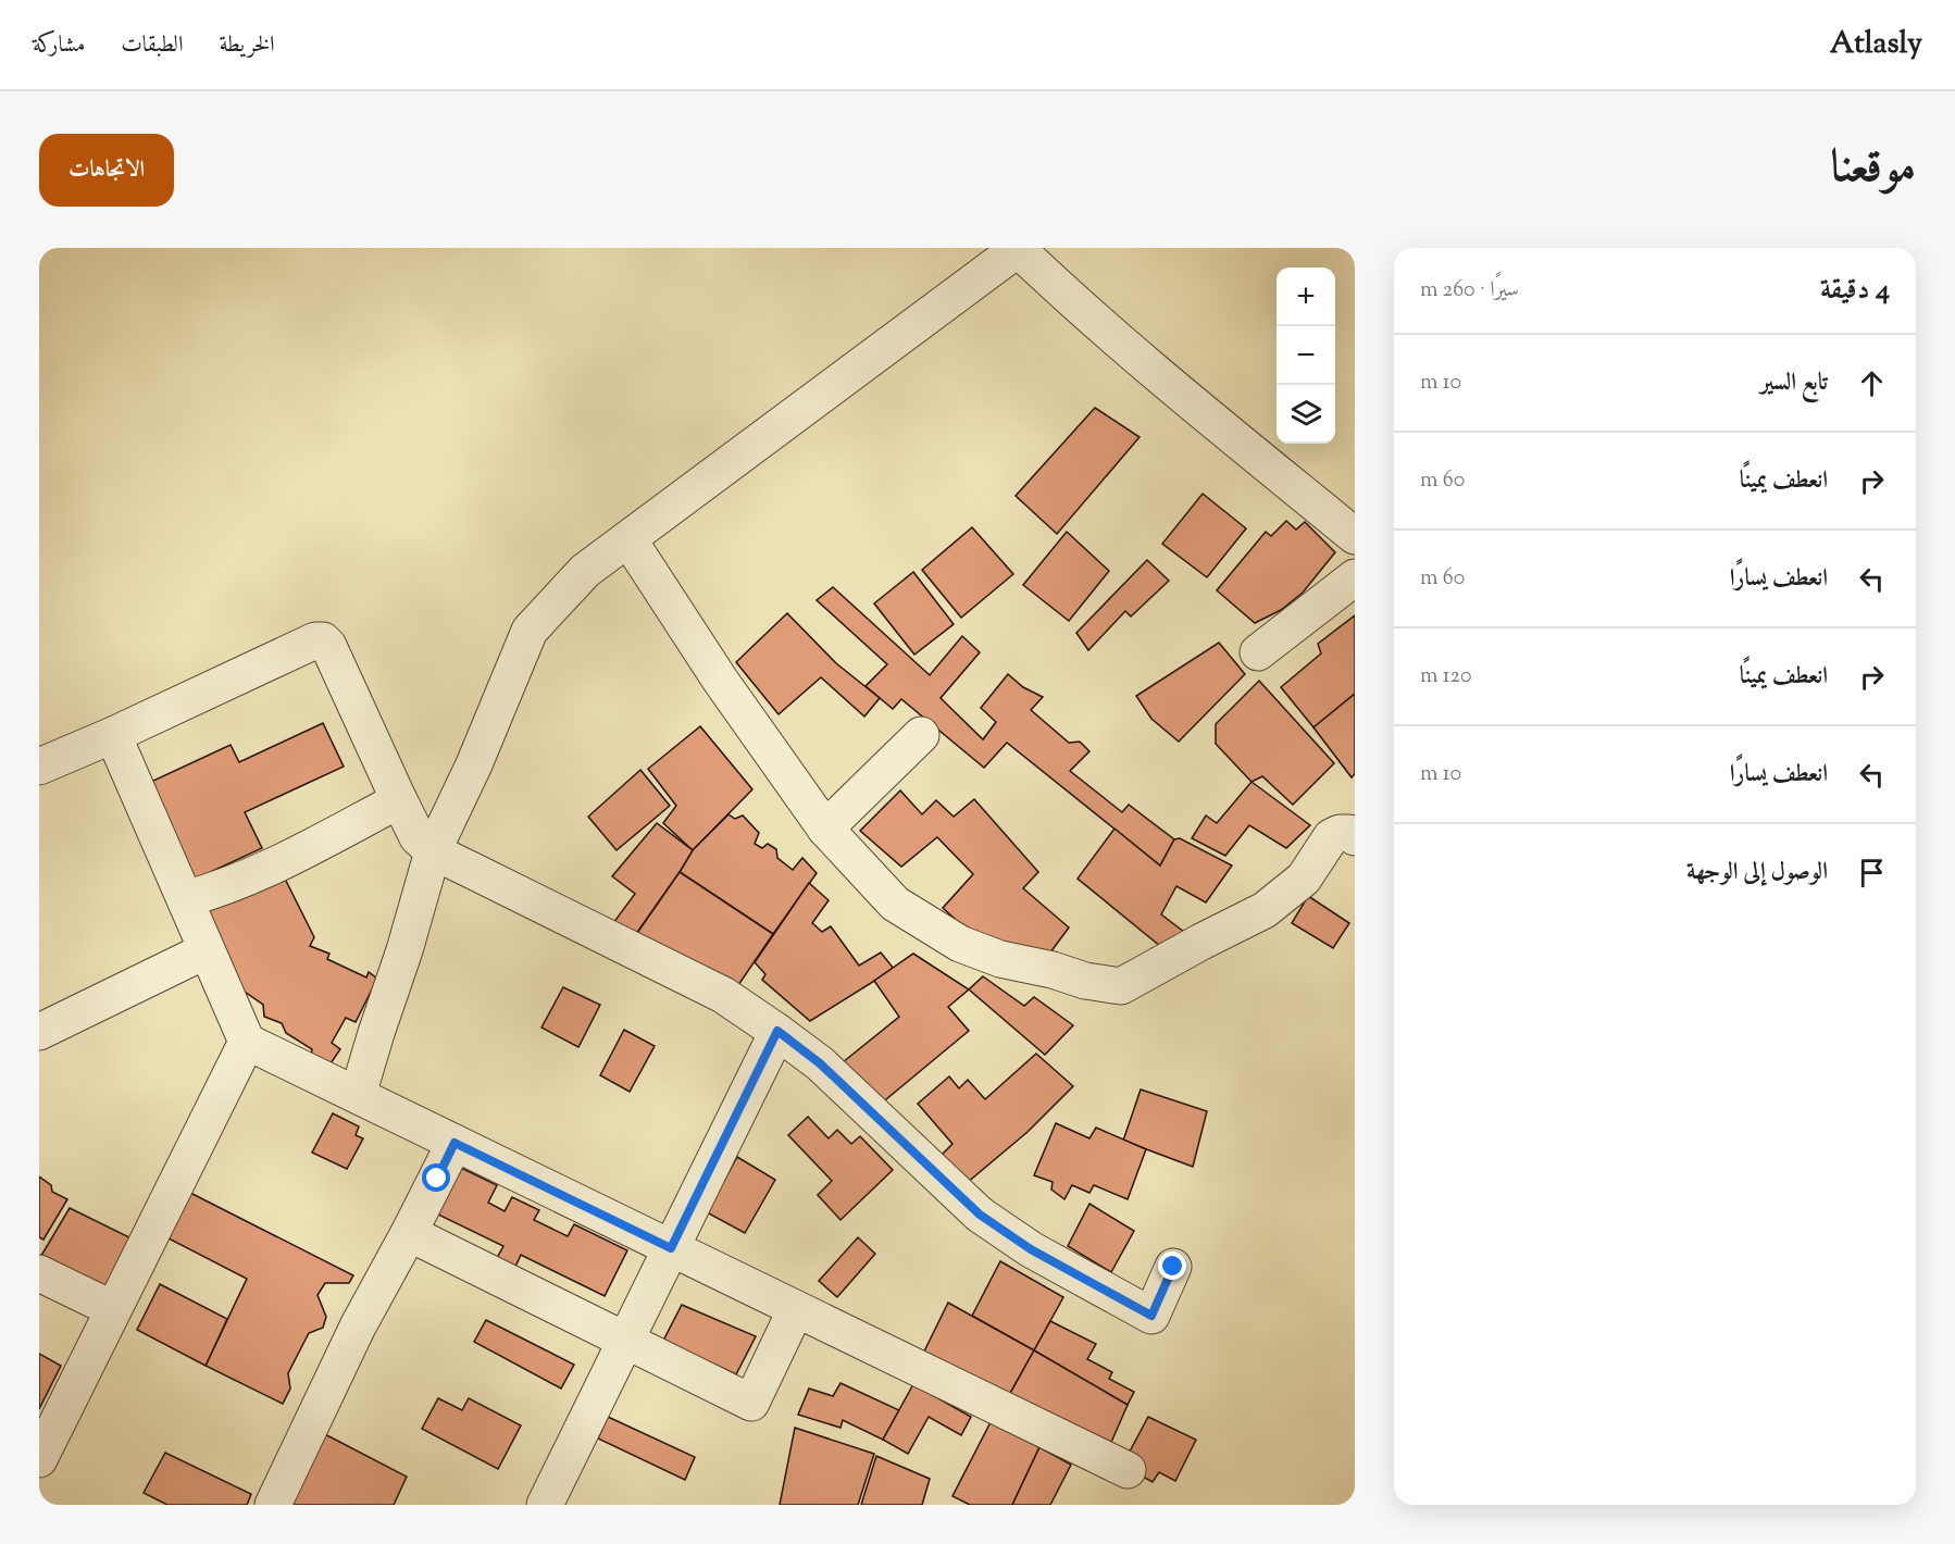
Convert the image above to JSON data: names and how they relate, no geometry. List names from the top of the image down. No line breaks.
{"page":{"header":"Atlasly","nav":["الخريطة","الطبقات","مشاركة"],"title":"موقعنا","buttons":"الاتجاهات","heading":["4 دقيقة","سيرًا · 260 m"],"map_buttons":["+","−"],"list":[["تابع السير","10 m"],["انعطف يمينًا","60 m"],["انعطف يسارًا","60 m"],["انعطف يمينًا","120 m"],["انعطف يسارًا","10 m"],"الوصول إلى الوجهة"]}}
